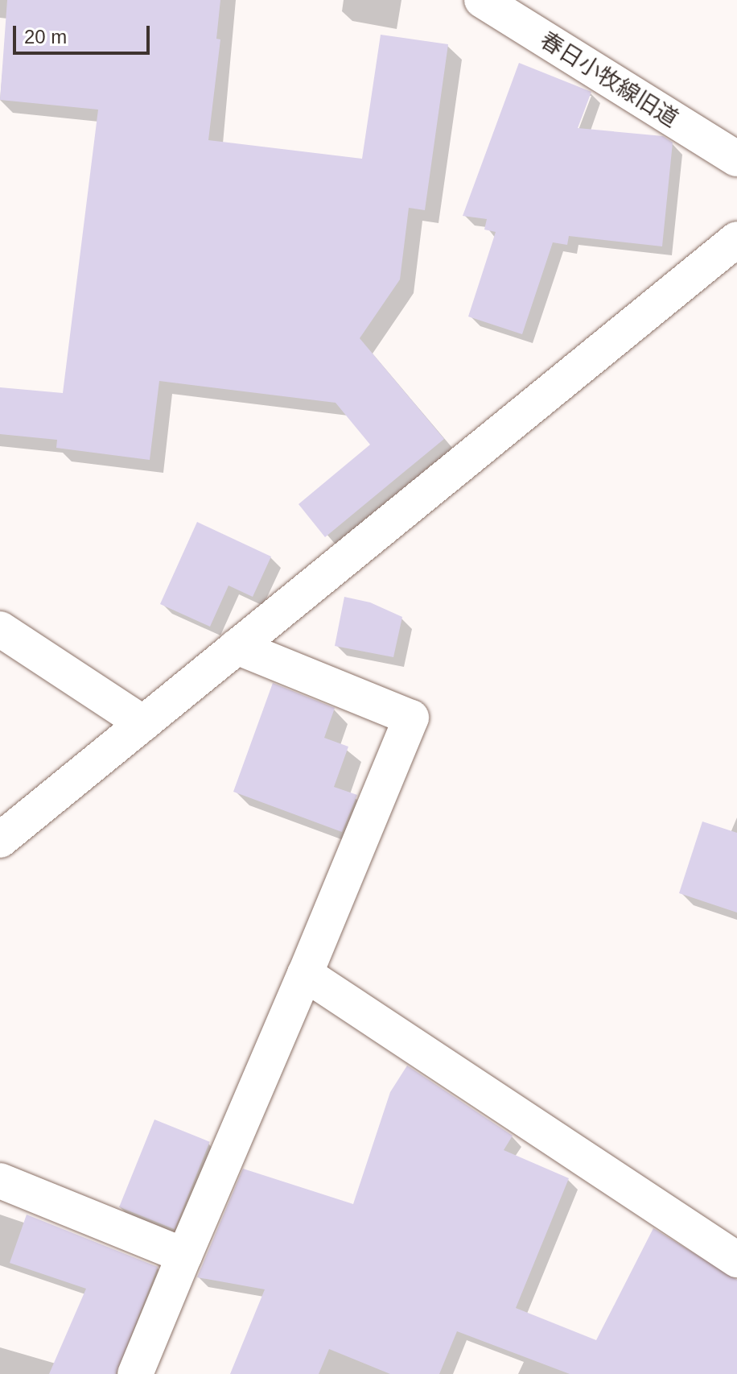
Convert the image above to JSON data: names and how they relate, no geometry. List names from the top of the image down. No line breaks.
{"streets":{"street":["春日小牧線旧道"]},"scale_bar":"20 m"}
